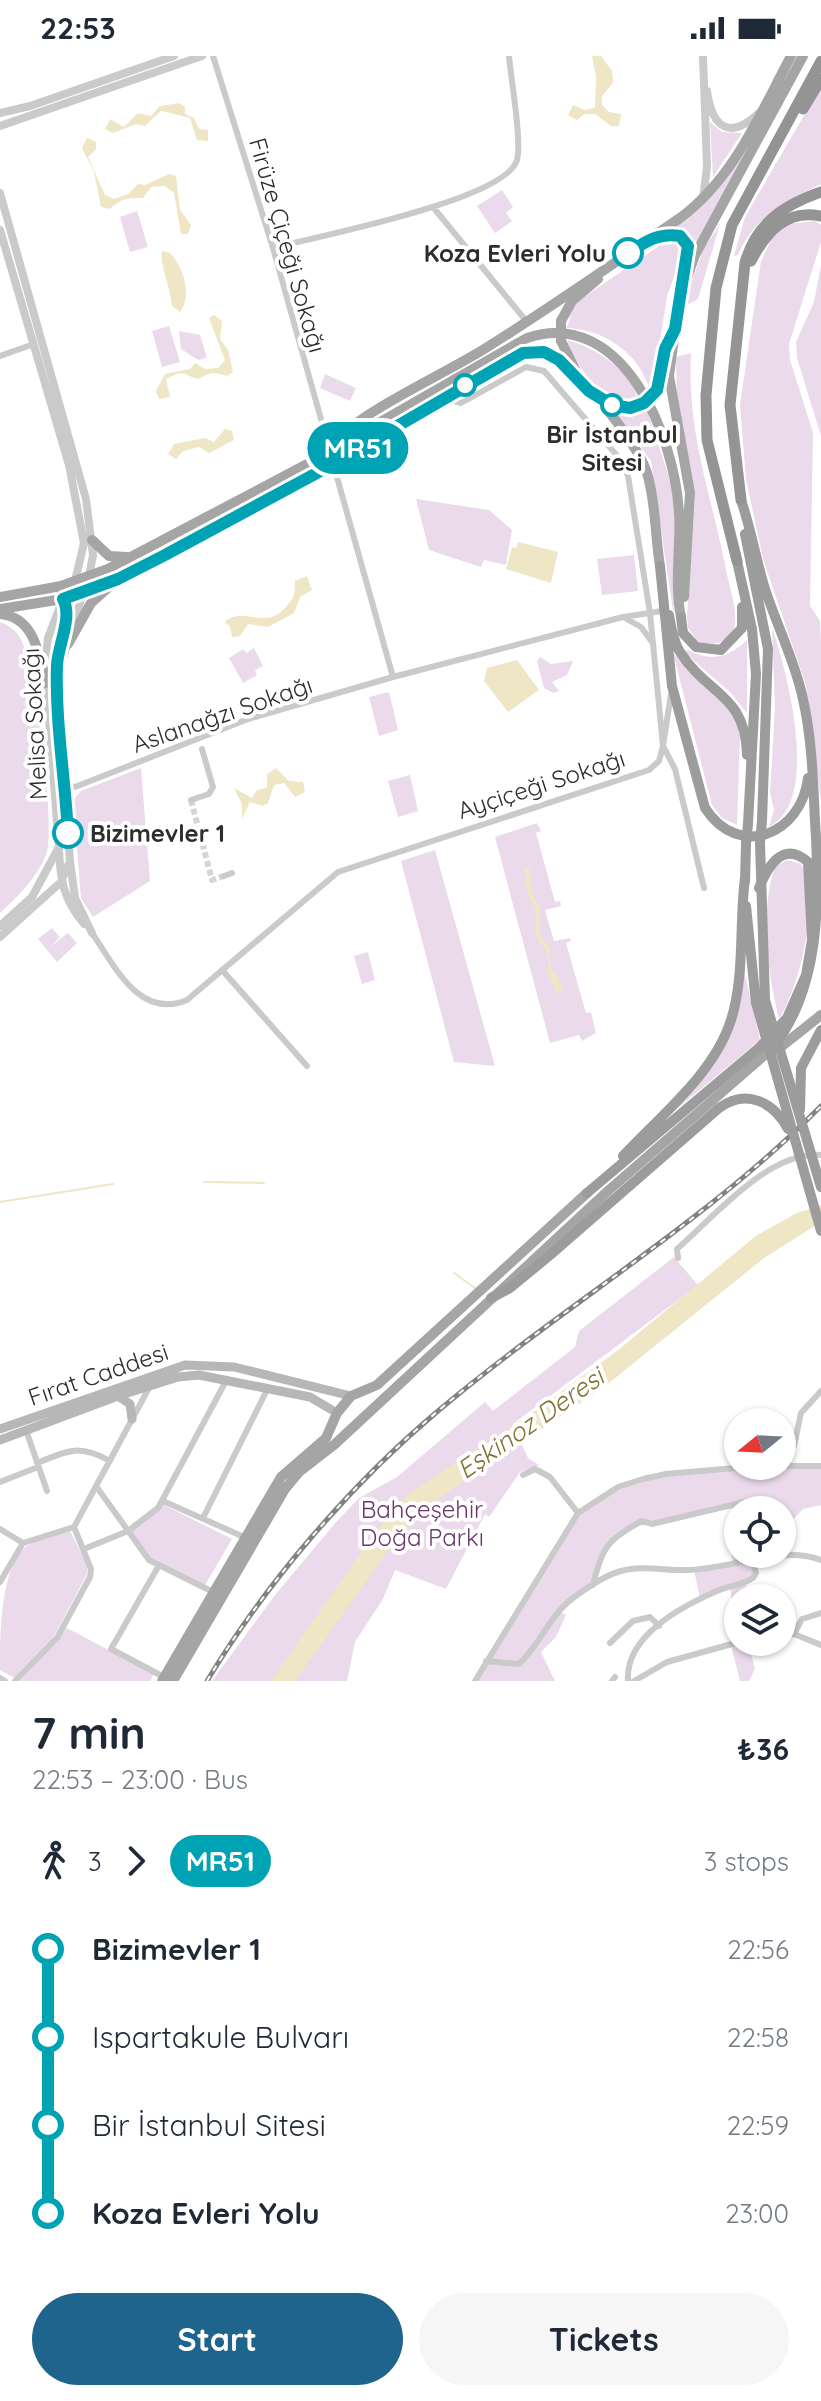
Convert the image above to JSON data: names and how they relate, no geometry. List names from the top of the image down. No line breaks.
{"streets":{"main road":["Fırat Caddesi"],"street":["Firüze Çiçeği Sokağı","Aslanağzı Sokağı","Melisa Sokağı","Ayçiçeği Sokağı"]},"crossings":[["Aslanağzı Sokağı","Melisa Sokağı"],["Melisa Sokağı","Ayçiçeği Sokağı"]],"water":["Eşkinoz Deresi"],"parks":["Bahçeşehir Doğa Parkı"],"places":["Koza Evleri Yolu","Bir İstanbul Sitesi","Bizimevler 1"],"lines":["bus line MR51"],"north":"left","page":{"status":"22:53","on_map":"MR51","heading":["7 min","22:53 – 23:00 · Bus","₺36"],"legs":["3","MR51","3 stops"],"list":[{"name":"Bizimevler 1","value":"22:56"},{"name":"Ispartakule Bulvarı","value":"22:58"},{"name":"Bir İstanbul Sitesi","value":"22:59"},{"name":"Koza Evleri Yolu","value":"23:00"}],"buttons":["Start","Tickets"]}}
